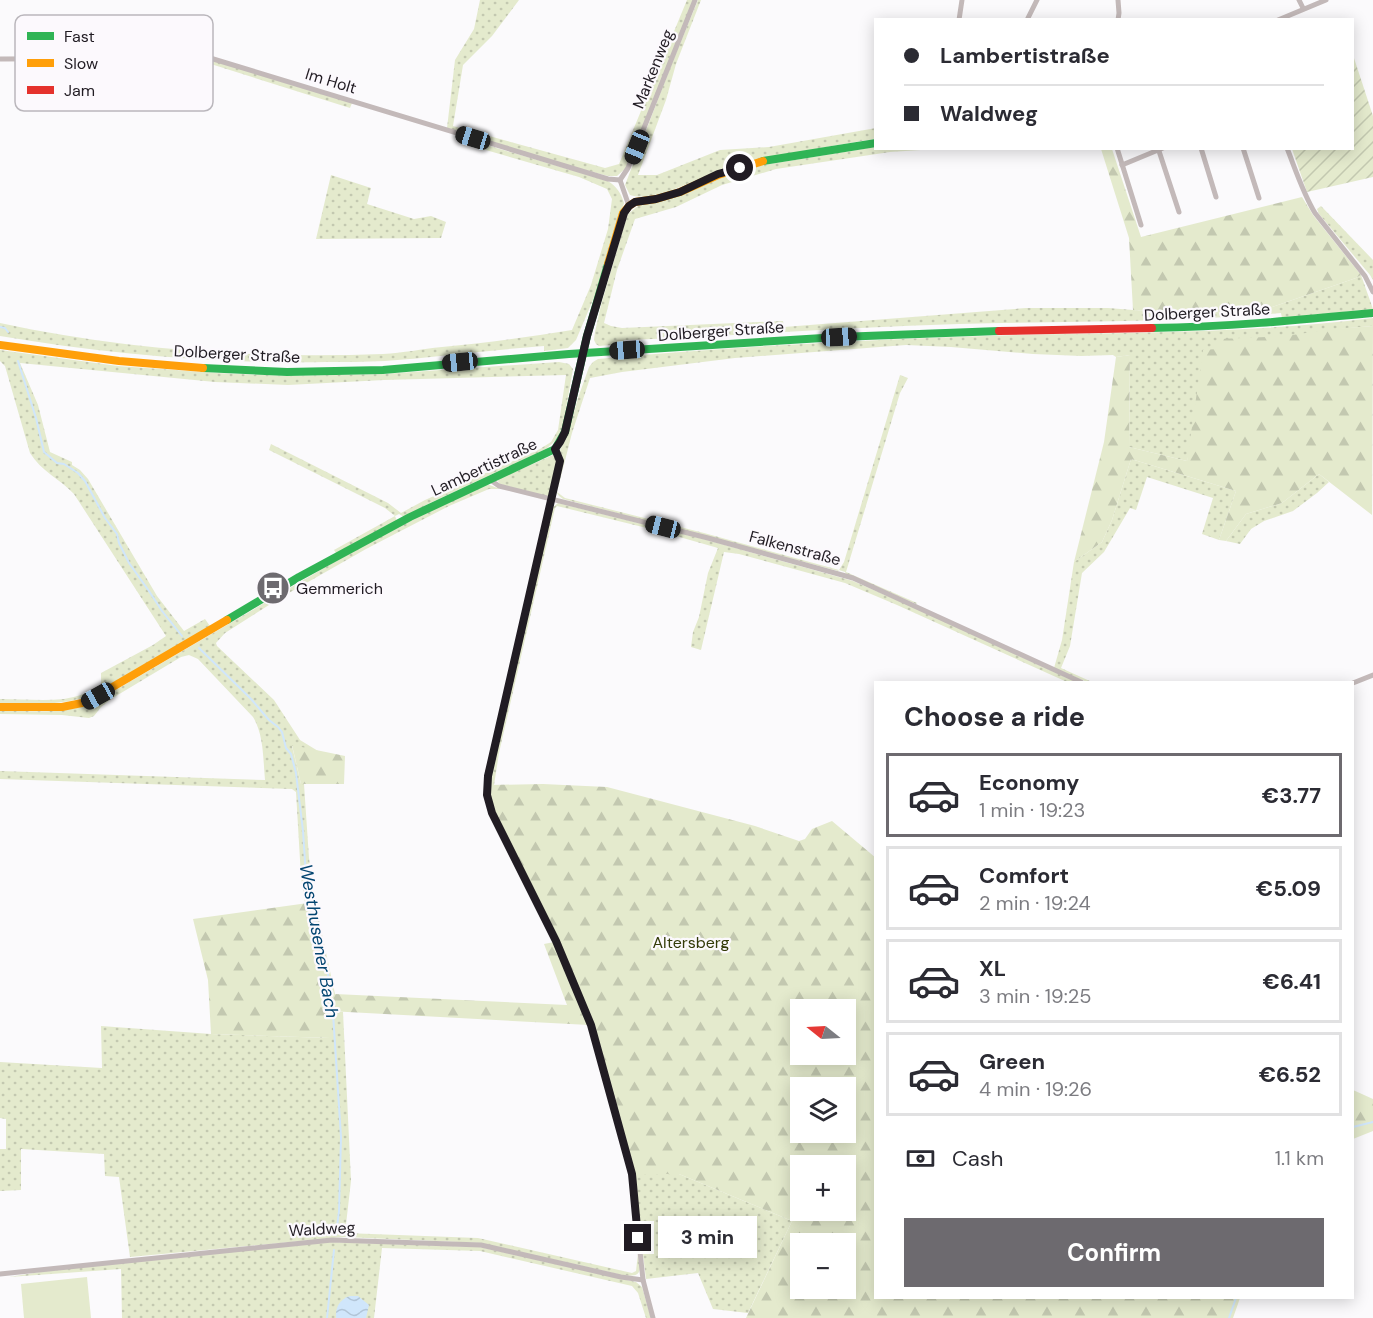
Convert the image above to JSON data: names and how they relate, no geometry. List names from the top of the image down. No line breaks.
{"streets":{"main road":["Dolberger Straße","Lambertistraße"],"street":["Markenweg","Im Holt","Falkenstraße","Waldweg"]},"crossings":[["Markenweg","Im Holt"],["Dolberger Straße","Lambertistraße"],["Lambertistraße","Falkenstraße"]],"water":["Westhusener Bach"],"parks":["Altersberg"],"places":{"bus stop":["Gemmerich"]},"legend":["Fast","Slow","Jam"],"north":"left","page":{"banner":["Lambertistraße","Waldweg"],"heading":"Choose a ride","list":[{"name":"Economy","note":"1 min · 19:23","value":"€3.77"},{"name":"Comfort","note":"2 min · 19:24","value":"€5.09"},{"name":"XL","note":"3 min · 19:25","value":"€6.41"},{"name":"Green","note":"4 min · 19:26","value":"€6.52"}],"map_buttons":["+","−"],"pay":["Cash","1.1 km"],"buttons":"Confirm","bubble":"3 min"}}
